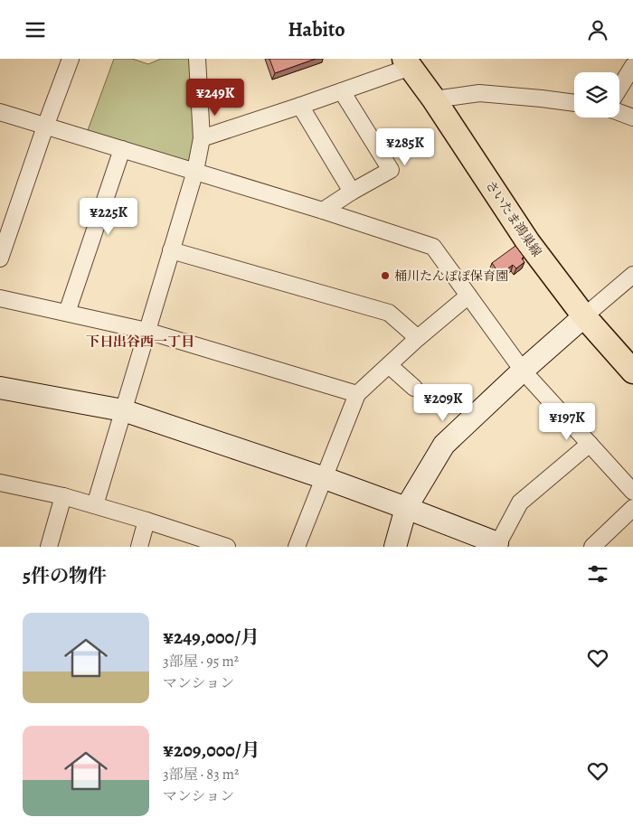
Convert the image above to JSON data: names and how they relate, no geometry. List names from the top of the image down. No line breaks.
{"streets":{"main road":["さいたま鴻巣線"]},"districts":["下日出谷西一丁目"],"places":["桶川たんぽぽ保育園"],"page":{"header":"Habito","price":["¥249K","¥285K","¥225K","¥209K","¥197K"],"heading":"5件の物件","list":[{"name":"¥249,000/月","note":"3部屋 · 95 m² · マンション"},{"name":"¥209,000/月","note":"3部屋 · 83 m² · マンション"}]}}
